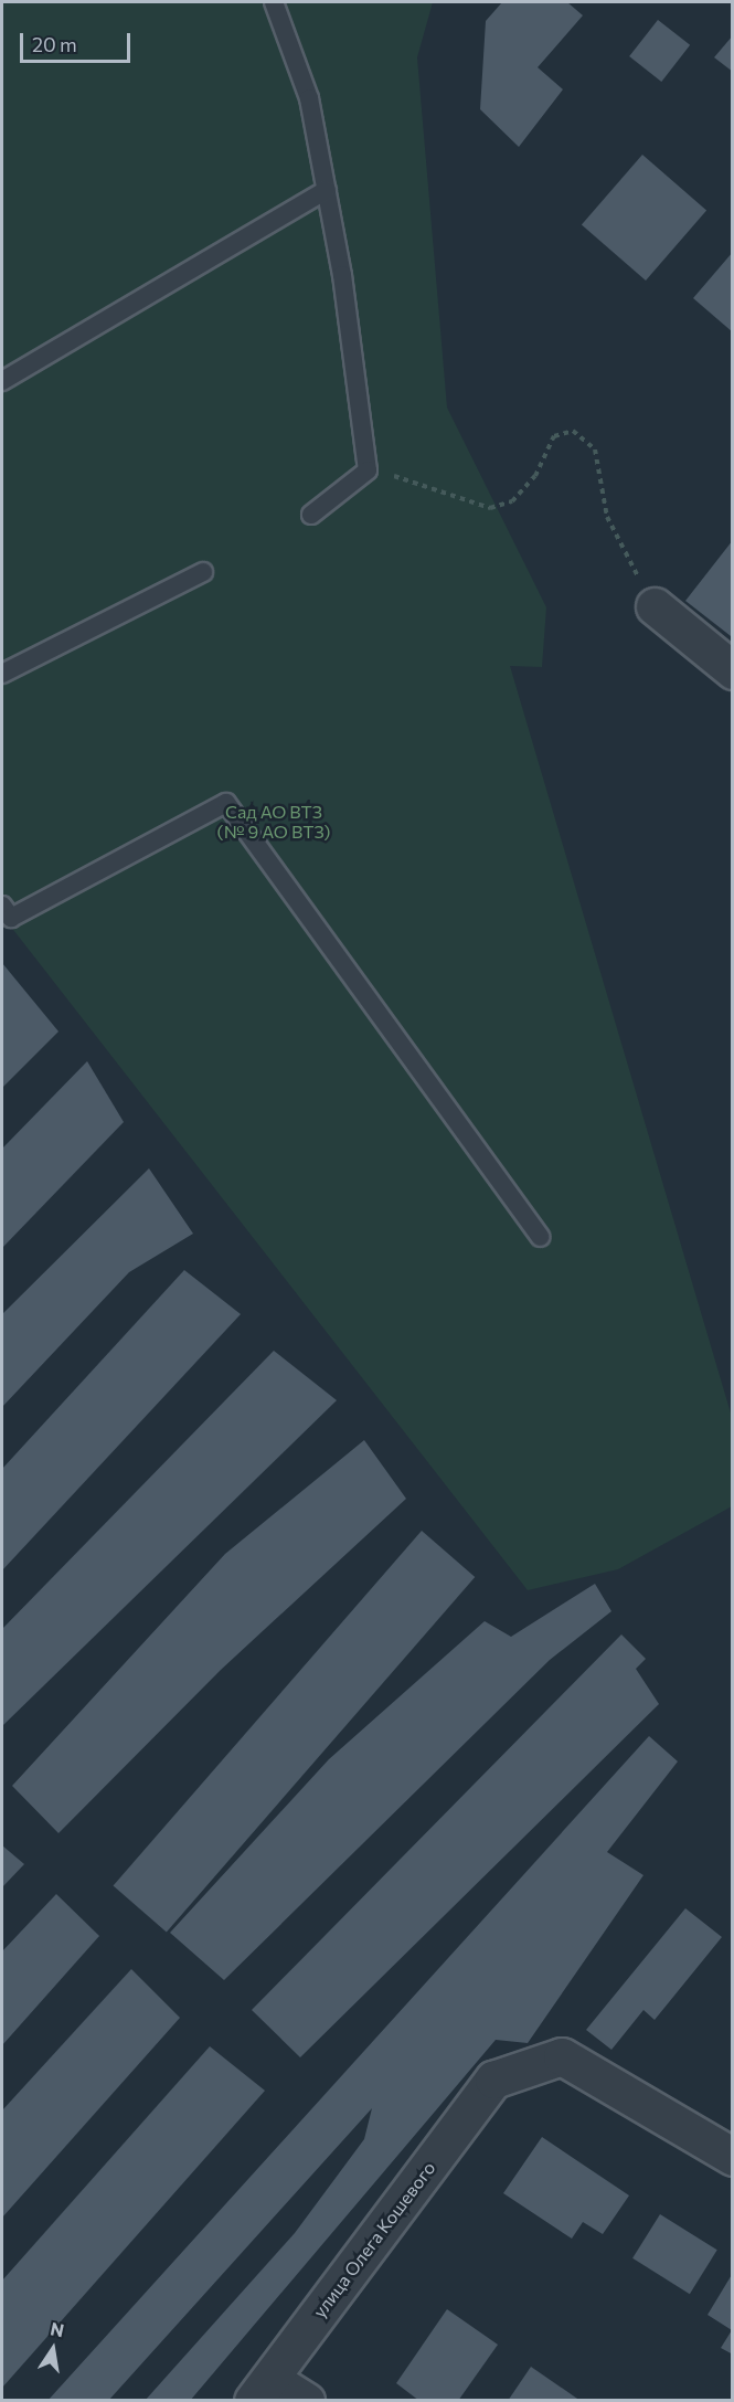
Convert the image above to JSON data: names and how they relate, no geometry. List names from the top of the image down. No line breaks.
{"streets":{"street":["улица Олега Кошевого"]},"parks":["Сад АО ВТЗ (№ 9 АО ВТЗ)"],"scale_bar":"20 m","north":"top"}
